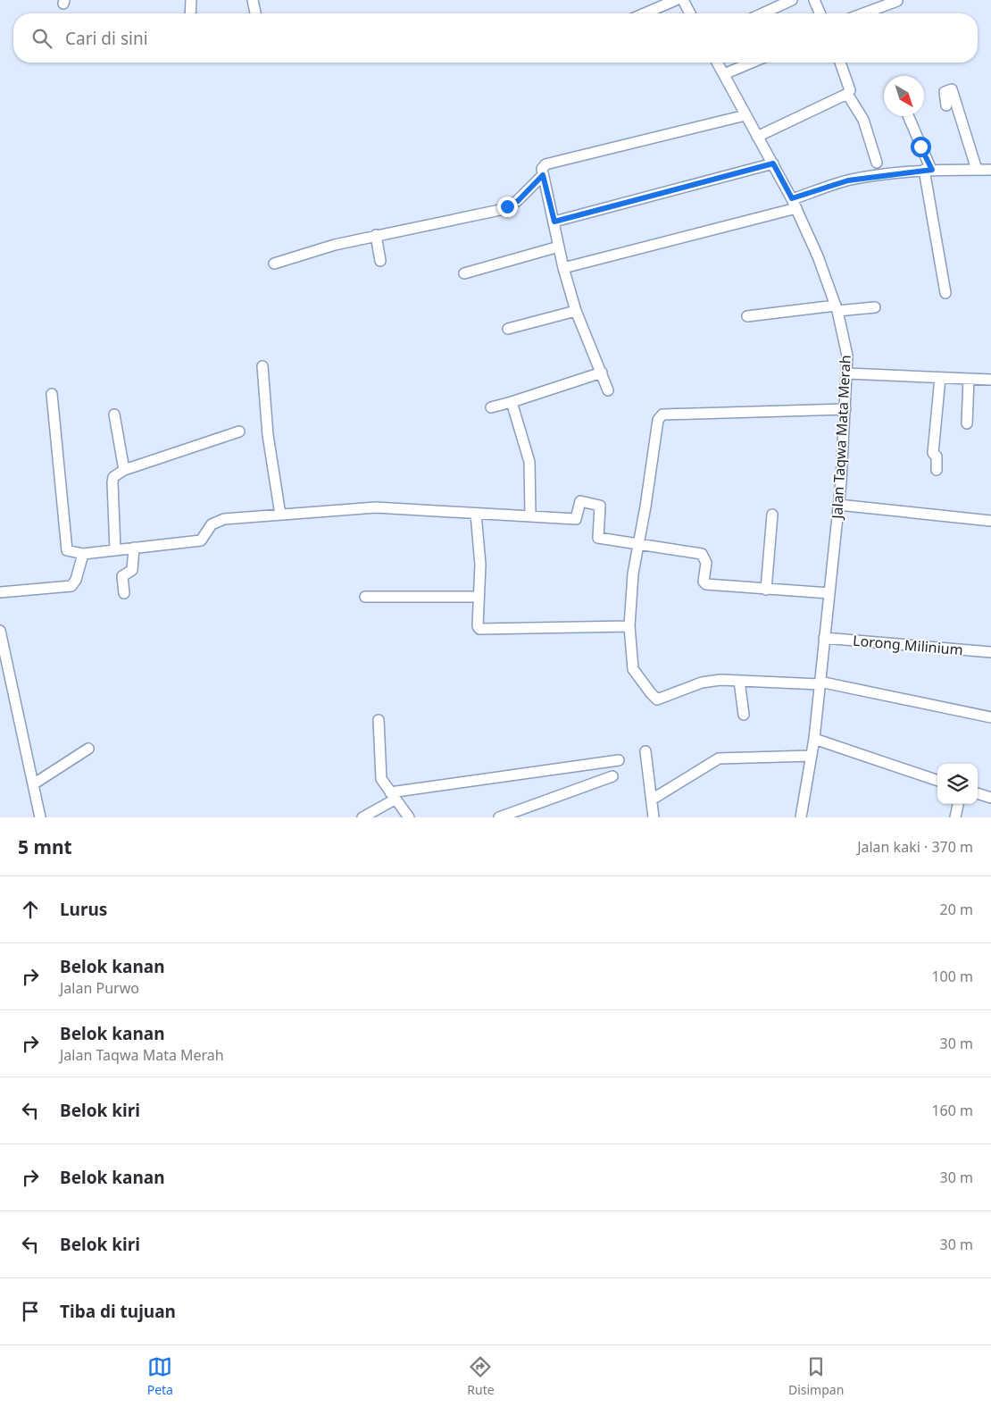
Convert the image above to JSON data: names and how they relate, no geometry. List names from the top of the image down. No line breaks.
{"streets":{"street":["Jalan Taqwa Mata Merah","Lorong Milinium"]},"crossings":[["Jalan Taqwa Mata Merah","Lorong Milinium"]],"north":"bottom right","page":{"search":"Cari di sini","heading":["5 mnt","Jalan kaki · 370 m"],"list":[["Lurus","20 m"],["Belok kanan","Jalan Purwo","100 m"],["Belok kanan","Jalan Taqwa Mata Merah","30 m"],["Belok kiri","160 m"],["Belok kanan","30 m"],["Belok kiri","30 m"],"Tiba di tujuan"],"nav":["Peta","Rute","Disimpan"]}}
